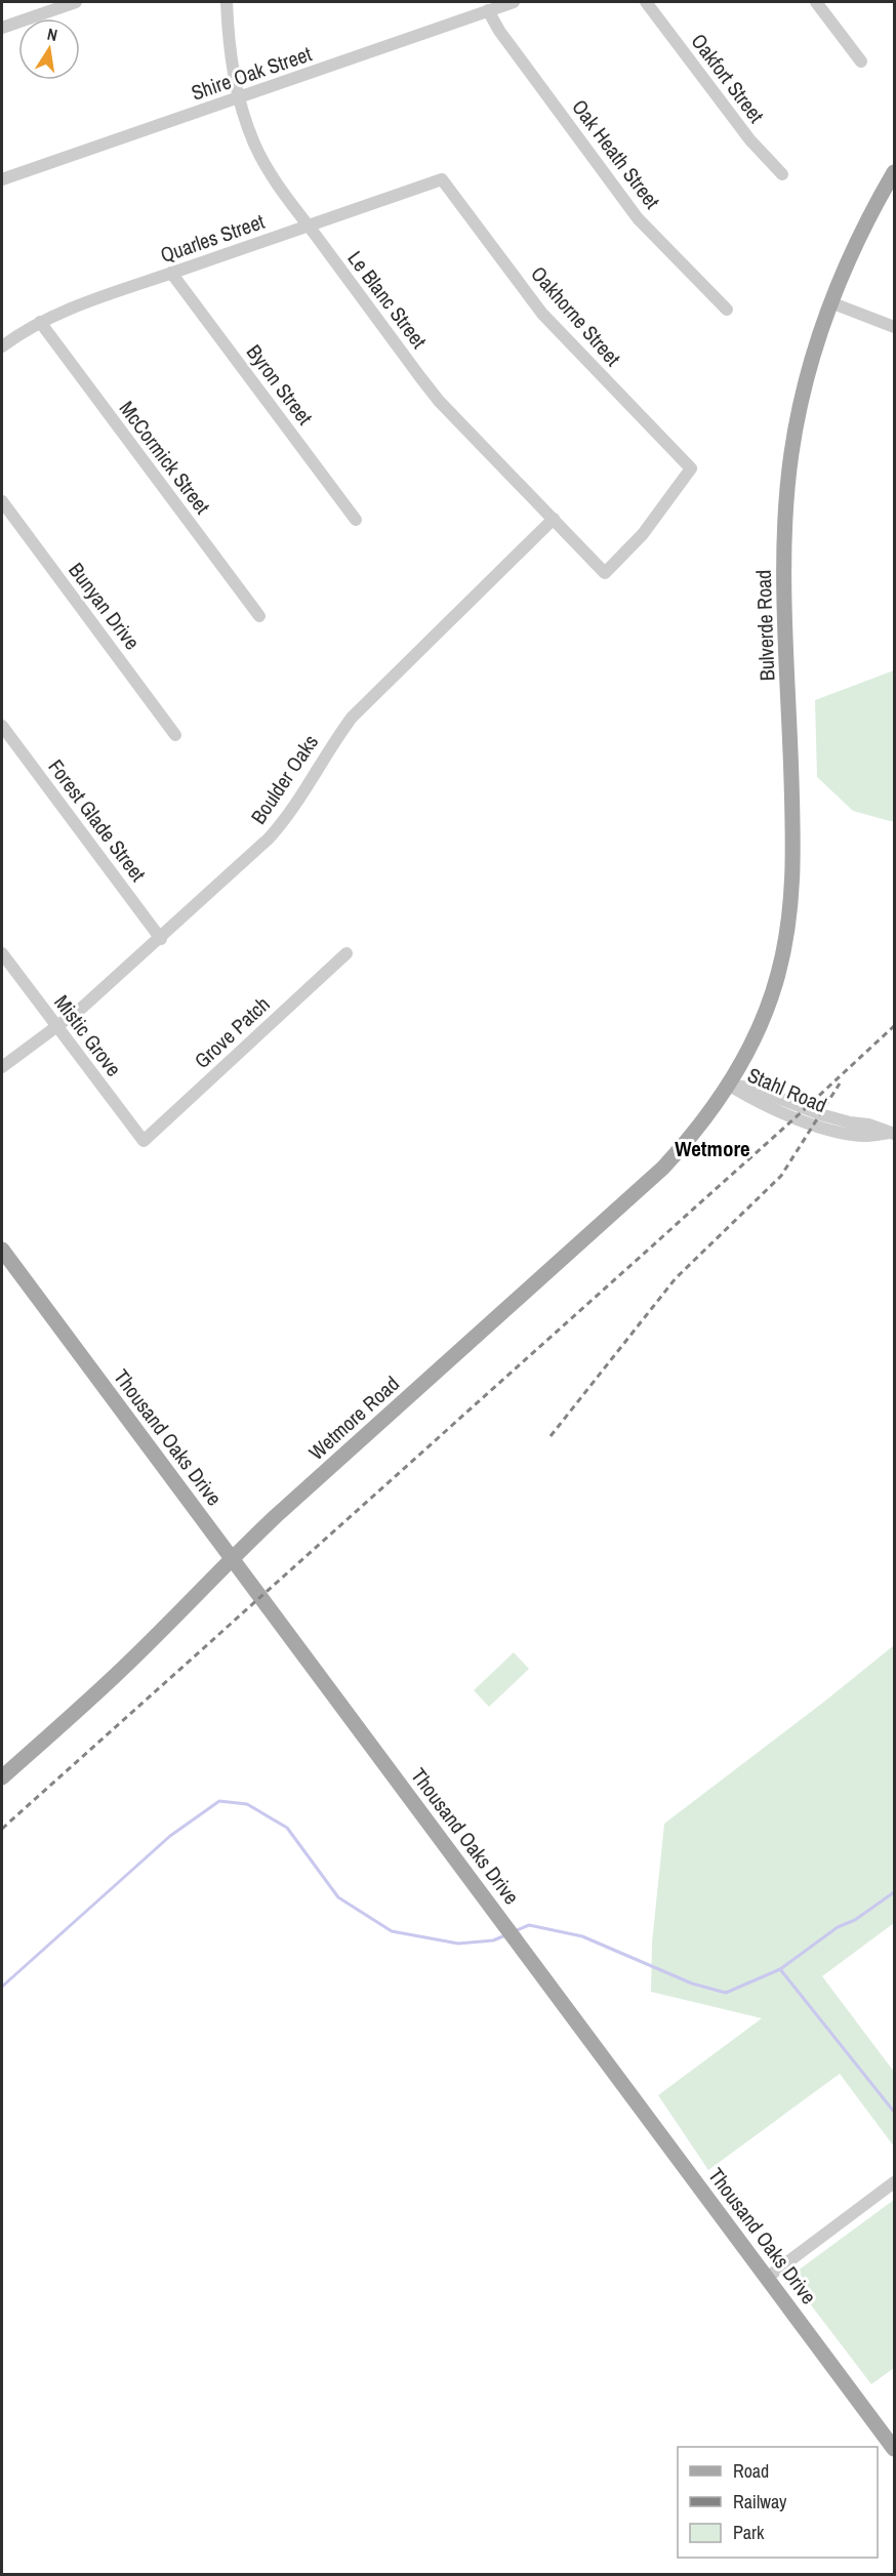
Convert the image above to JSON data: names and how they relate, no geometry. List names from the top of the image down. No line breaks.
{"streets":{"main road":["Bulverde Road","Wetmore Road","Thousand Oaks Drive"],"street":["Shire Oak Street","Oakfort Street","Oak Heath Street","Quarles Street","Le Blanc Street","Oakhorne Street","Byron Street","McCormick Street","Bunyan Drive","Boulder Oaks","Forest Glade Street","Grove Patch","Mistic Grove","Stahl Road"]},"crossings":[["Shire Oak Street","Oak Heath Street"],["Shire Oak Street","Le Blanc Street"],["Quarles Street","Le Blanc Street"],["Quarles Street","Oakhorne Street"],["Quarles Street","Byron Street"],["Quarles Street","McCormick Street"],["Le Blanc Street","Oakhorne Street"],["Le Blanc Street","Boulder Oaks"],["Bulverde Road","Stahl Road"],["Bulverde Road","Wetmore Road"],["Boulder Oaks","Forest Glade Street"],["Boulder Oaks","Mistic Grove"],["Grove Patch","Mistic Grove"],["Stahl Road","Wetmore Road"],["Wetmore Road","Thousand Oaks Drive"]],"districts":["Wetmore"],"legend":["Road","Railway","Park"],"north":"top"}
